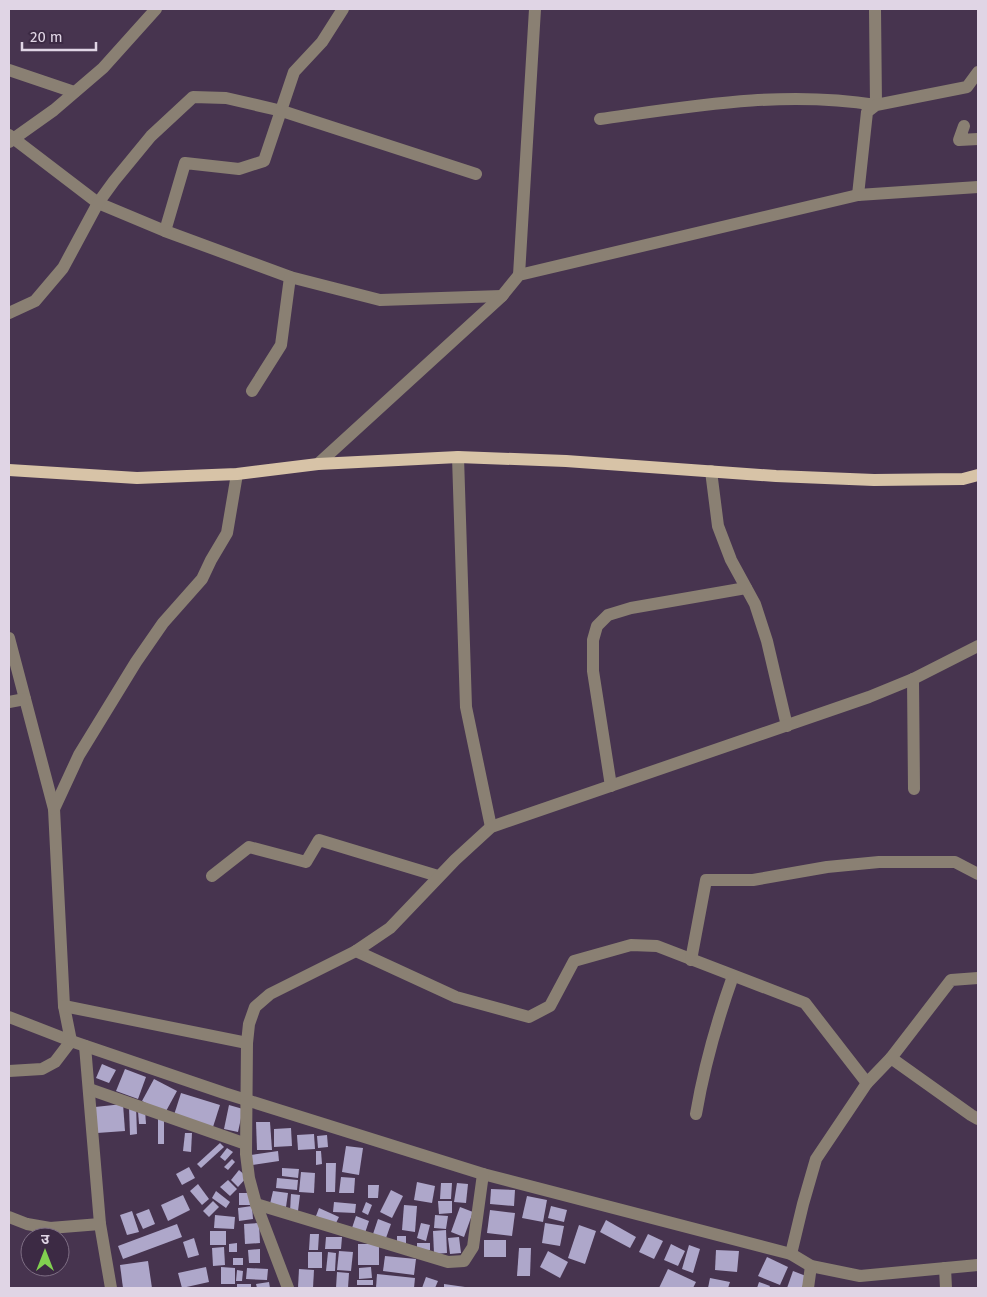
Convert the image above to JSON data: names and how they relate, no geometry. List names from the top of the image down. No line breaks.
{"scale_bar":"20 m","north":"top"}
